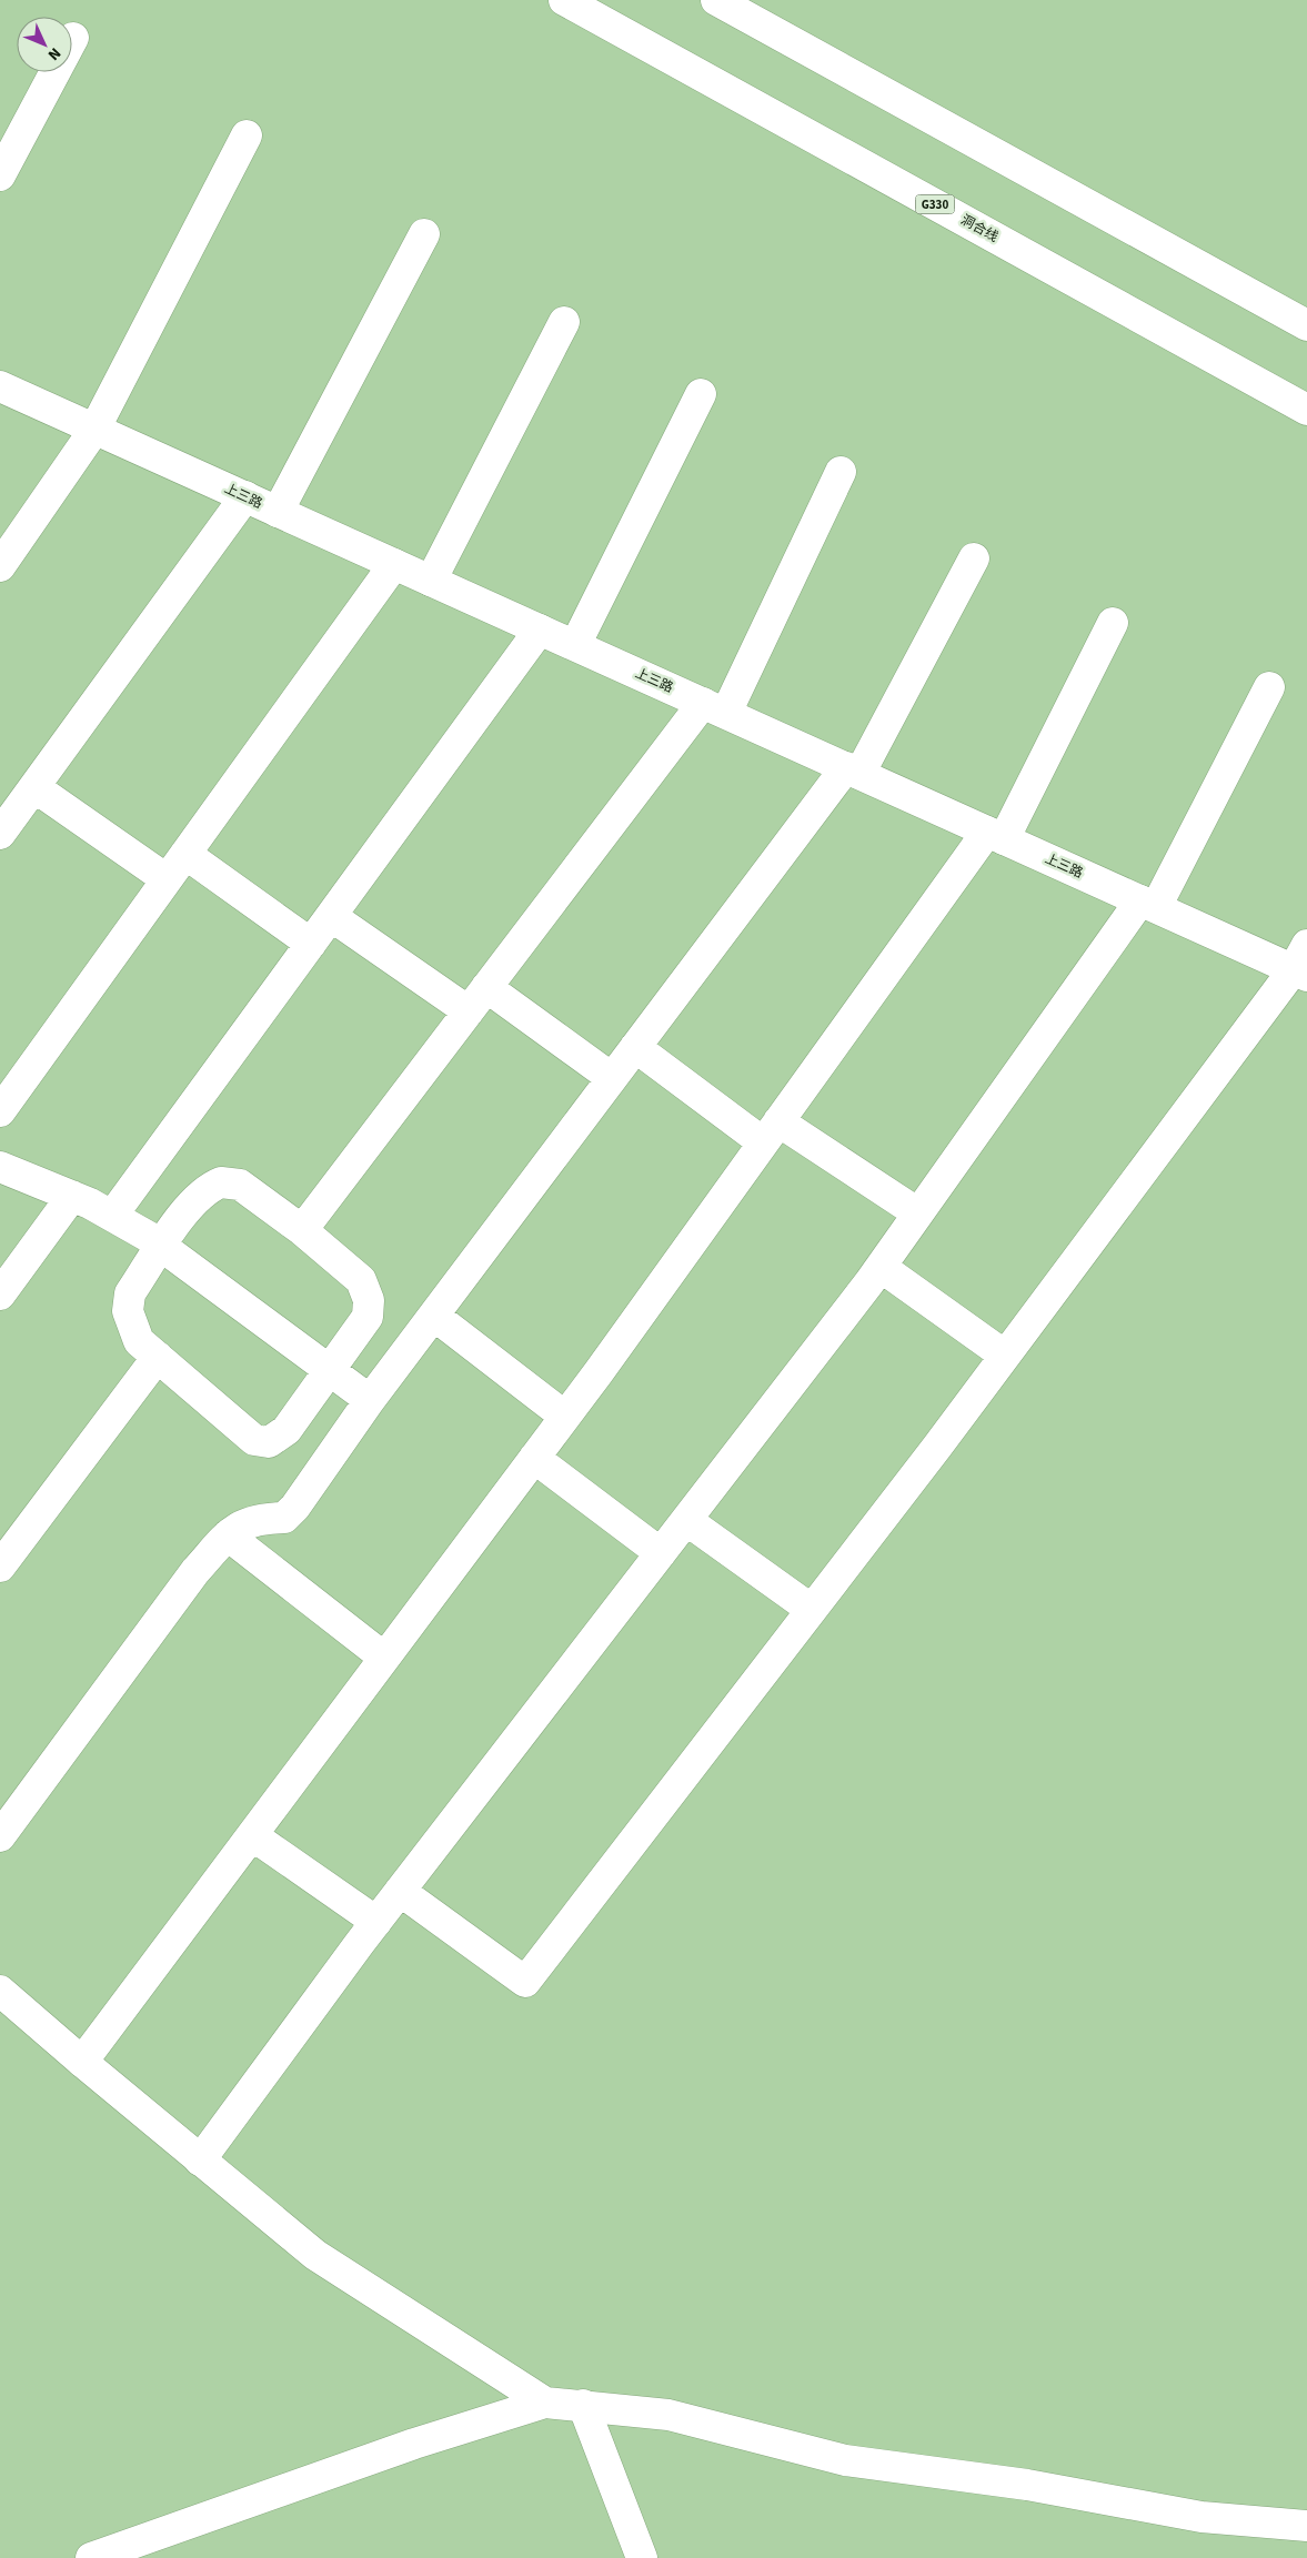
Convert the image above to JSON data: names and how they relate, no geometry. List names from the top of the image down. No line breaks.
{"streets":{"main road":["G330","洞合线","上三路"]},"north":"bottom right"}
